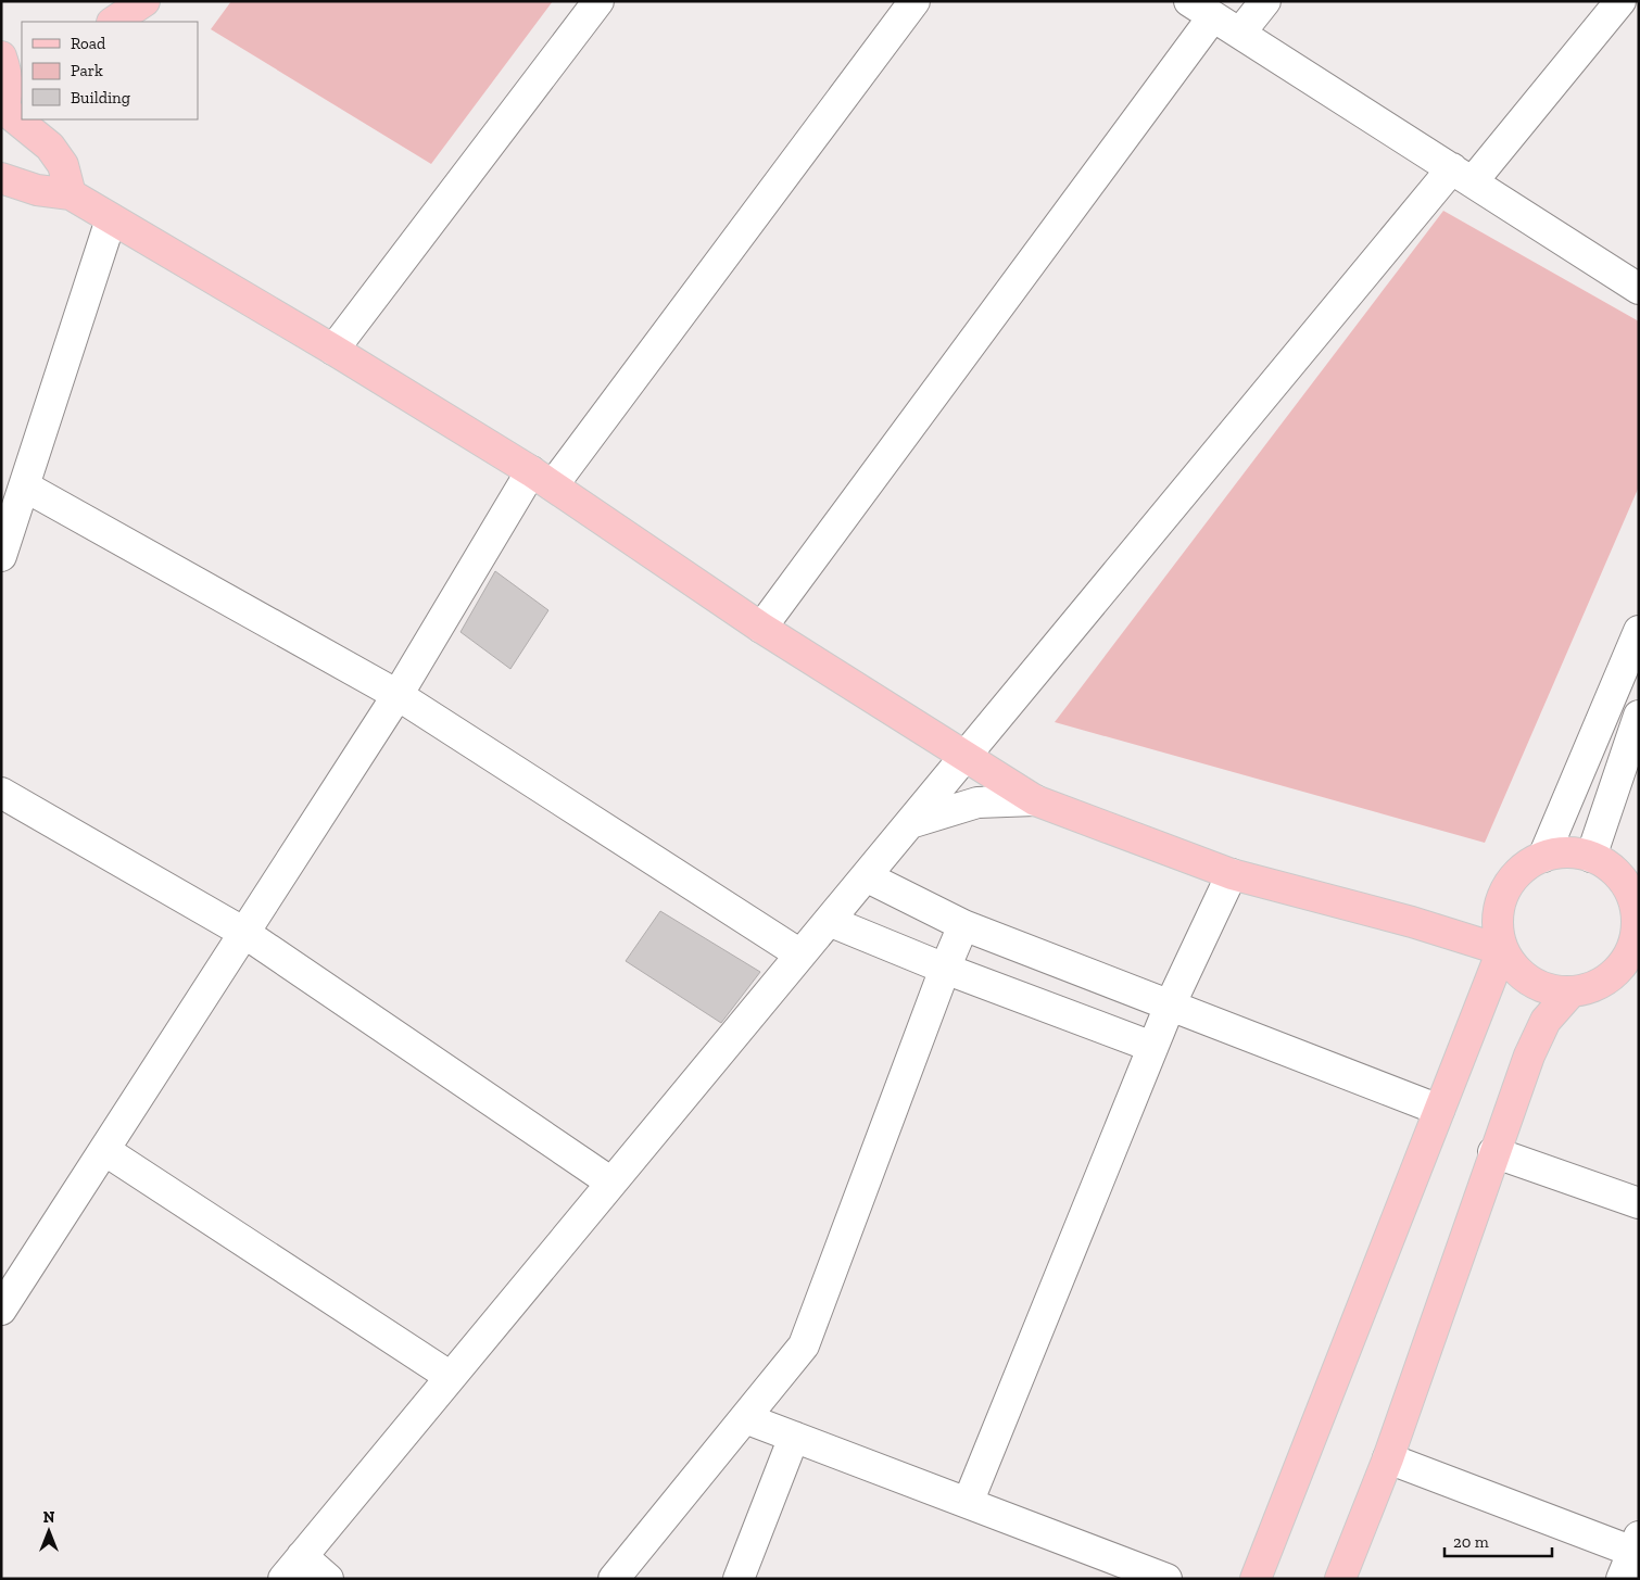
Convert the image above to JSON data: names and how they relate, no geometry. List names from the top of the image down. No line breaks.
{"legend":["Road","Park","Building"],"scale_bar":"20 m","north":"top"}
